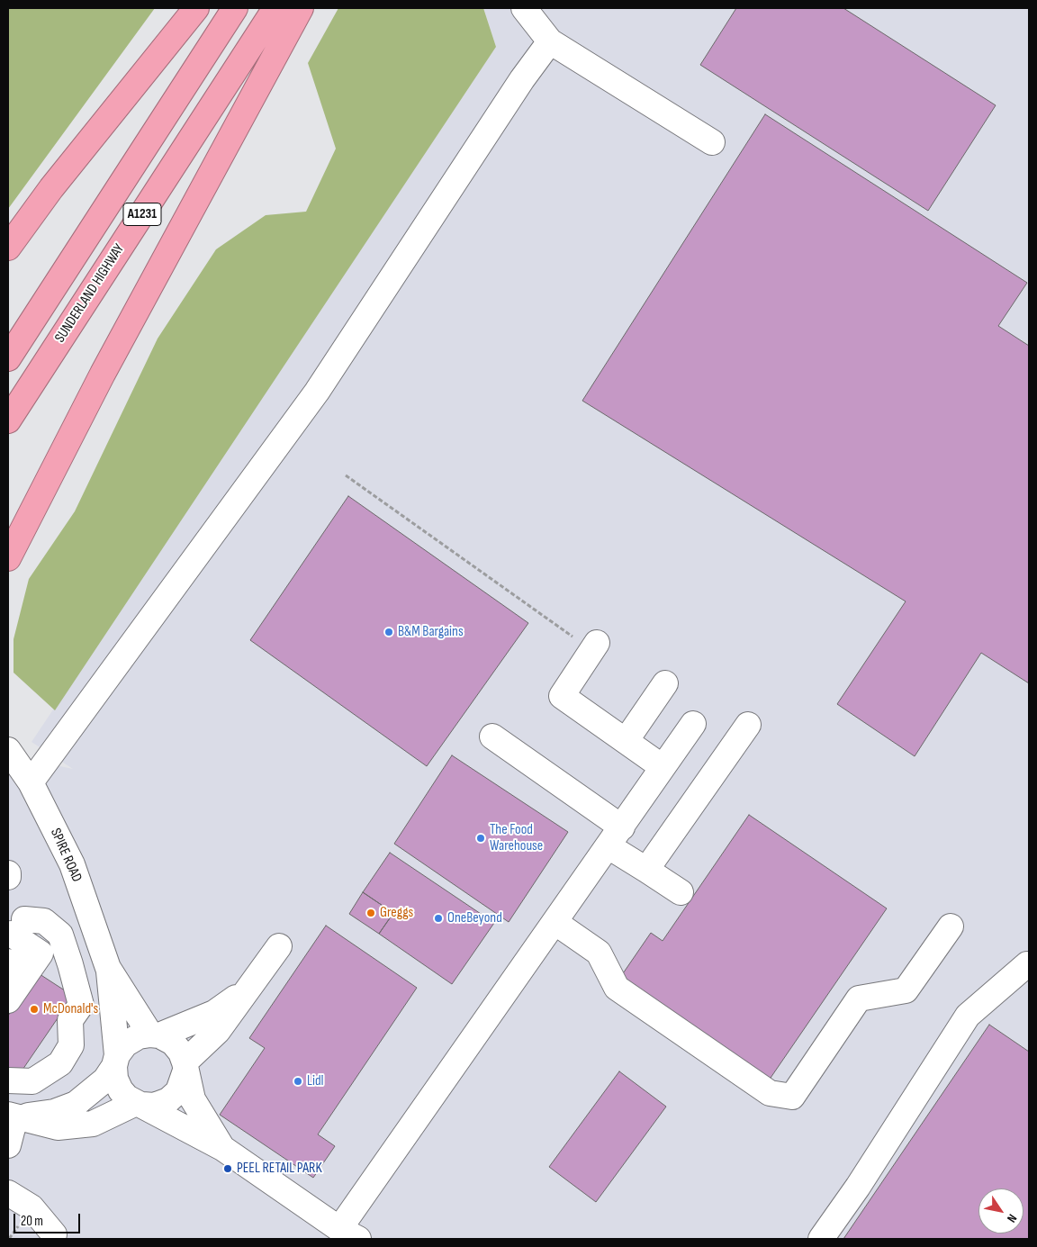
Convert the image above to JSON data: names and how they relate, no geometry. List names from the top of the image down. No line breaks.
{"streets":{"highway":["A1231","SUNDERLAND HIGHWAY"],"street":["SPIRE ROAD"]},"places":["B&M Bargains","The Food Warehouse","Greggs","OneBeyond","McDonald's","Lidl","PEEL RETAIL PARK"],"scale_bar":"20 m","north":"bottom right"}
